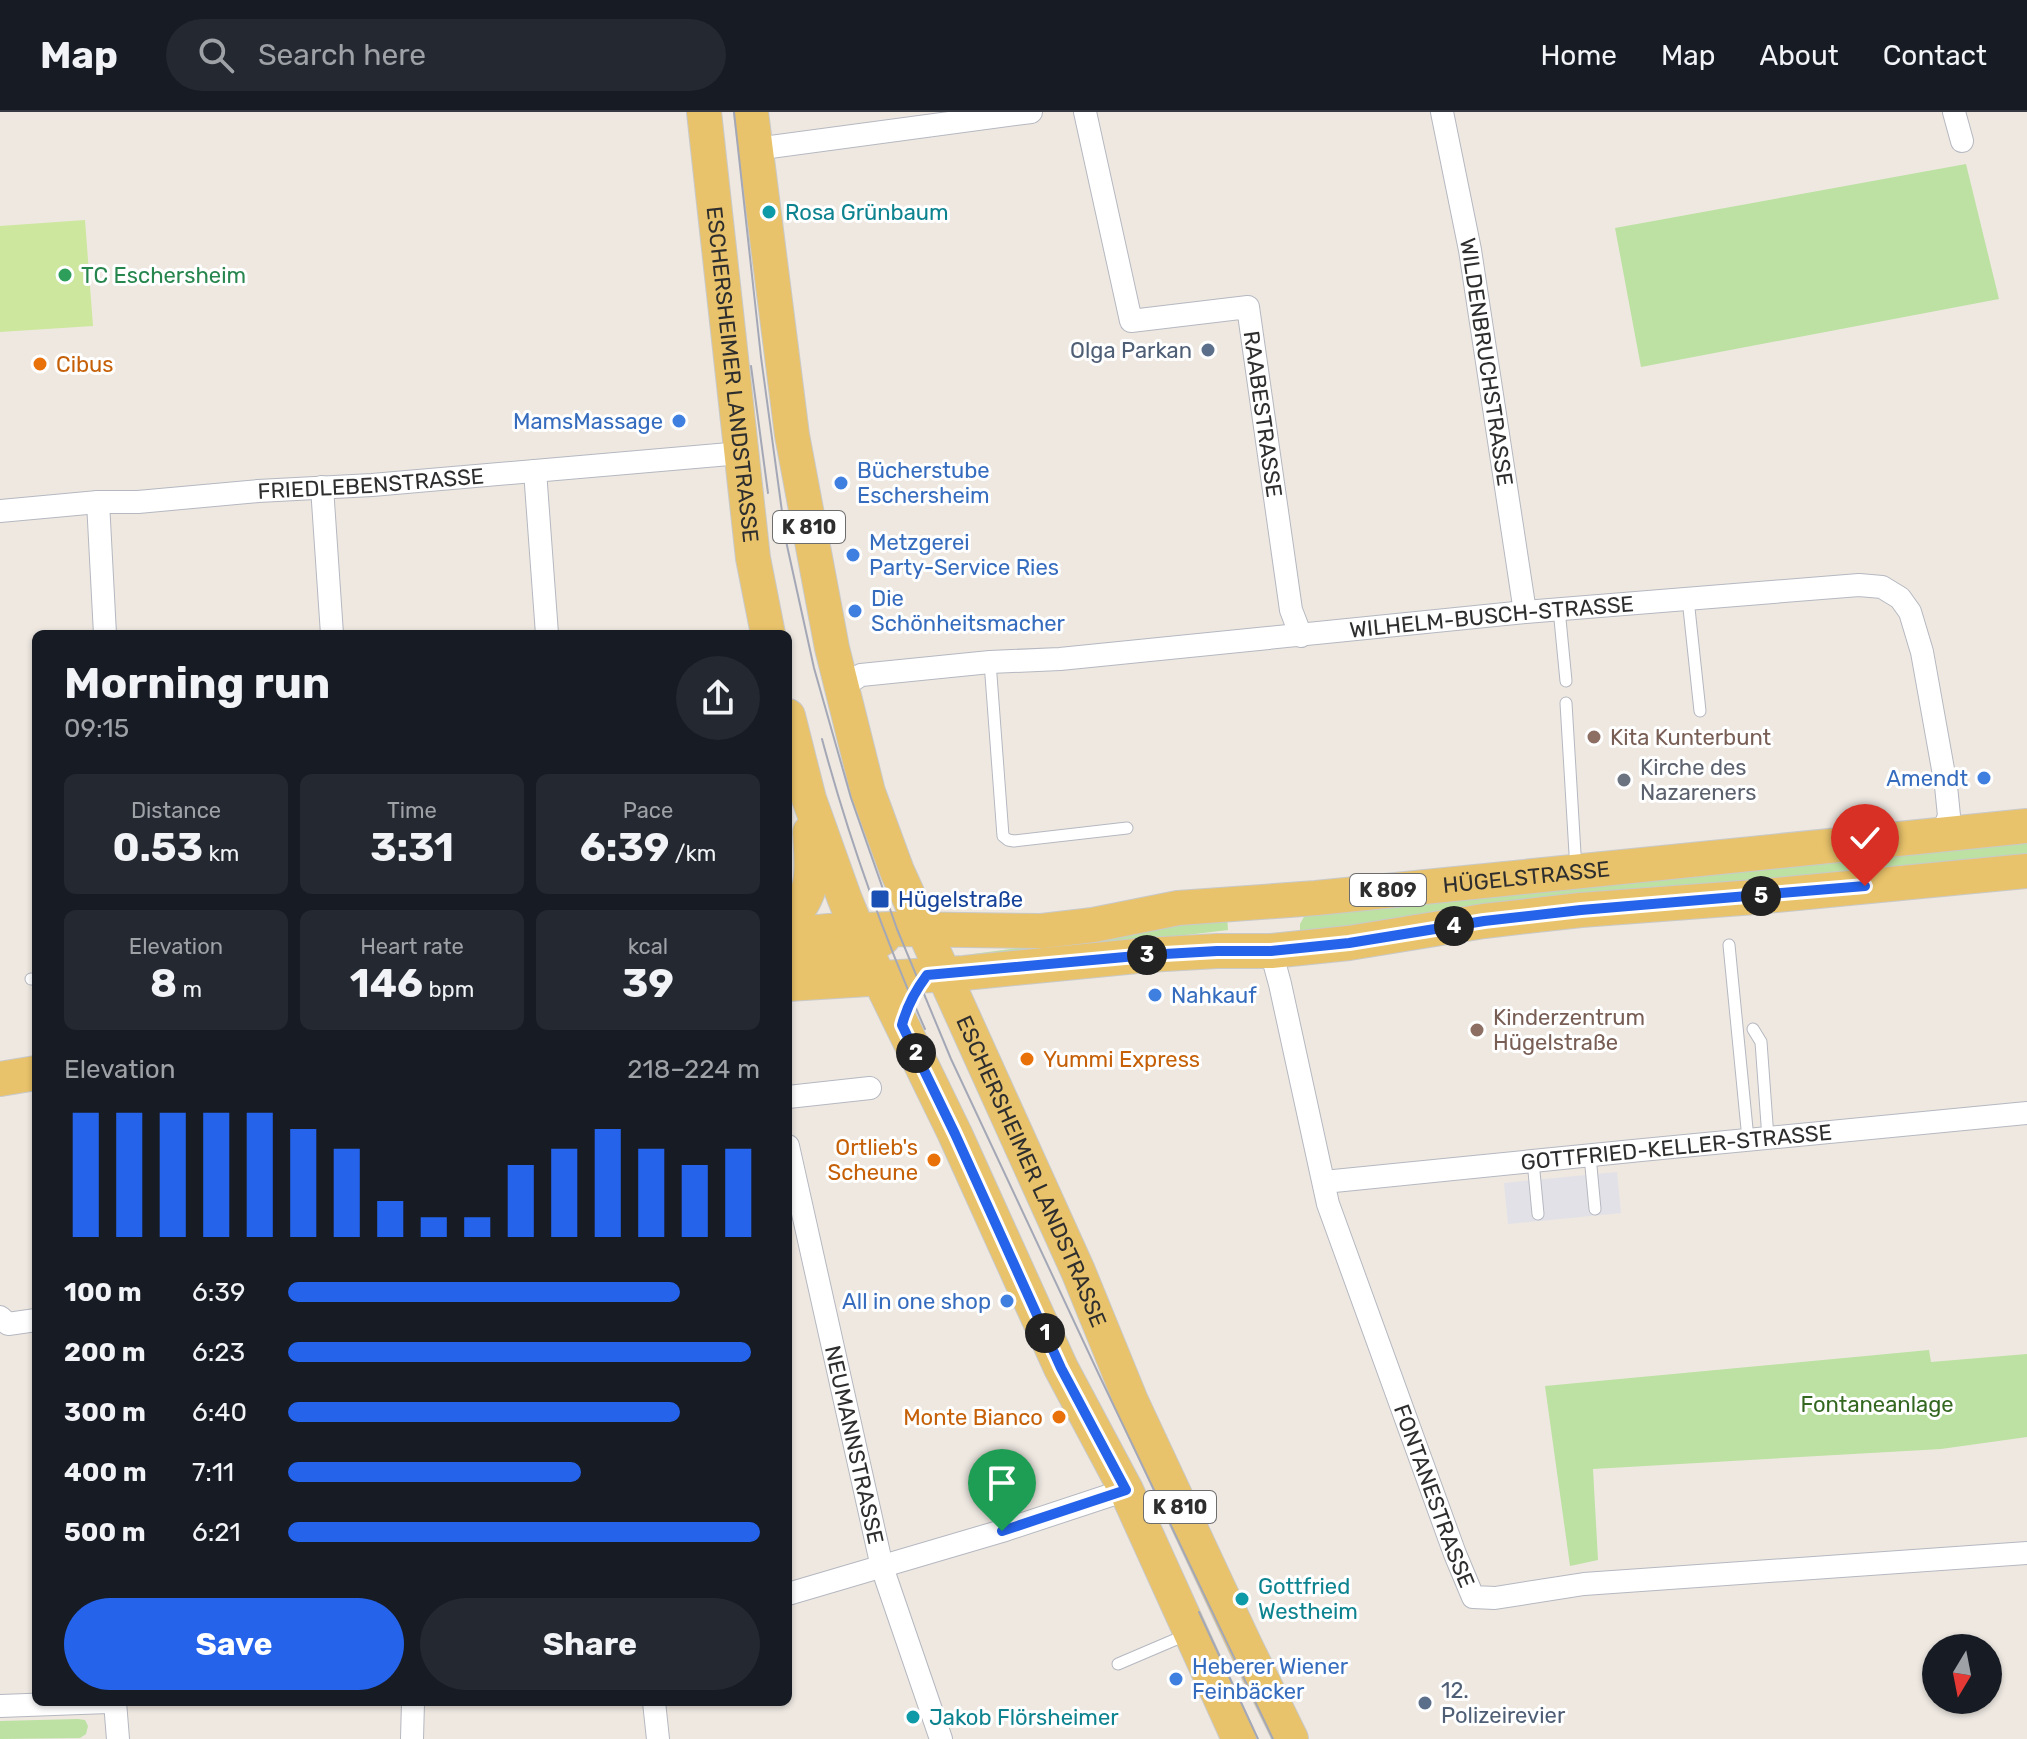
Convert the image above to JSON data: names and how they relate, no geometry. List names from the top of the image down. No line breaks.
{"streets":{"main road":["ESCHERSHEIMER LANDSTRASSE","K 810","HÜGELSTRASSE","K 809"],"street":["WILDENBRUCHSTRASSE","RAABESTRASSE","FRIEDLEBENSTRASSE","WILHELM-BUSCH-STRASSE","GOTTFRIED-KELLER-STRASSE","NEUMANNSTRASSE","FONTANESTRASSE"]},"crossings":[["WILDENBRUCHSTRASSE","WILHELM-BUSCH-STRASSE"],["ESCHERSHEIMER LANDSTRASSE","FRIEDLEBENSTRASSE"],["ESCHERSHEIMER LANDSTRASSE","WILHELM-BUSCH-STRASSE"],["ESCHERSHEIMER LANDSTRASSE","HÜGELSTRASSE"],["RAABESTRASSE","WILHELM-BUSCH-STRASSE"],["K 810","HÜGELSTRASSE"],["WILHELM-BUSCH-STRASSE","HÜGELSTRASSE"],["HÜGELSTRASSE","FONTANESTRASSE"],["GOTTFRIED-KELLER-STRASSE","FONTANESTRASSE"]],"parks":["Fontaneanlage"],"places":{"other":["Rosa Grünbaum","TC Eschersheim","Olga Parkan","Cibus","MamsMassage","Bücherstube Eschersheim","Metzgerei Party-Service Ries","Die Schönheitsmacher","Kita Kunterbunt","Amendt","Kirche des Nazareners","Nahkauf","Kinderzentrum Hügelstraße","Yummi Express","Ortlieb's Scheune","All in one shop","Monte Bianco","Gottfried Westheim","Heberer Wiener Feinbäcker","12. Polizeirevier","Jakob Flörsheimer"],"transit":["Hügelstraße"]},"north":"bottom","page":{"header":"Map","search":"Search here","nav":["Home","Map","About","Contact"],"heading":["Morning run","09:15"],"stats":[["Distance","0.53 km"],["Time","3:31"],["Pace","6:39 /km"],["Elevation","8 m"],["Heart rate","146 bpm"],["kcal","39"]],"pins":["5","4","3","2","1"],"chart":["Elevation","218–224 m"],"list":[{"name":"100 m","note":"6:39"},{"name":"200 m","note":"6:23"},{"name":"300 m","note":"6:40"},{"name":"400 m","note":"7:11"},{"name":"500 m","note":"6:21"}],"buttons":["Save","Share"]}}
